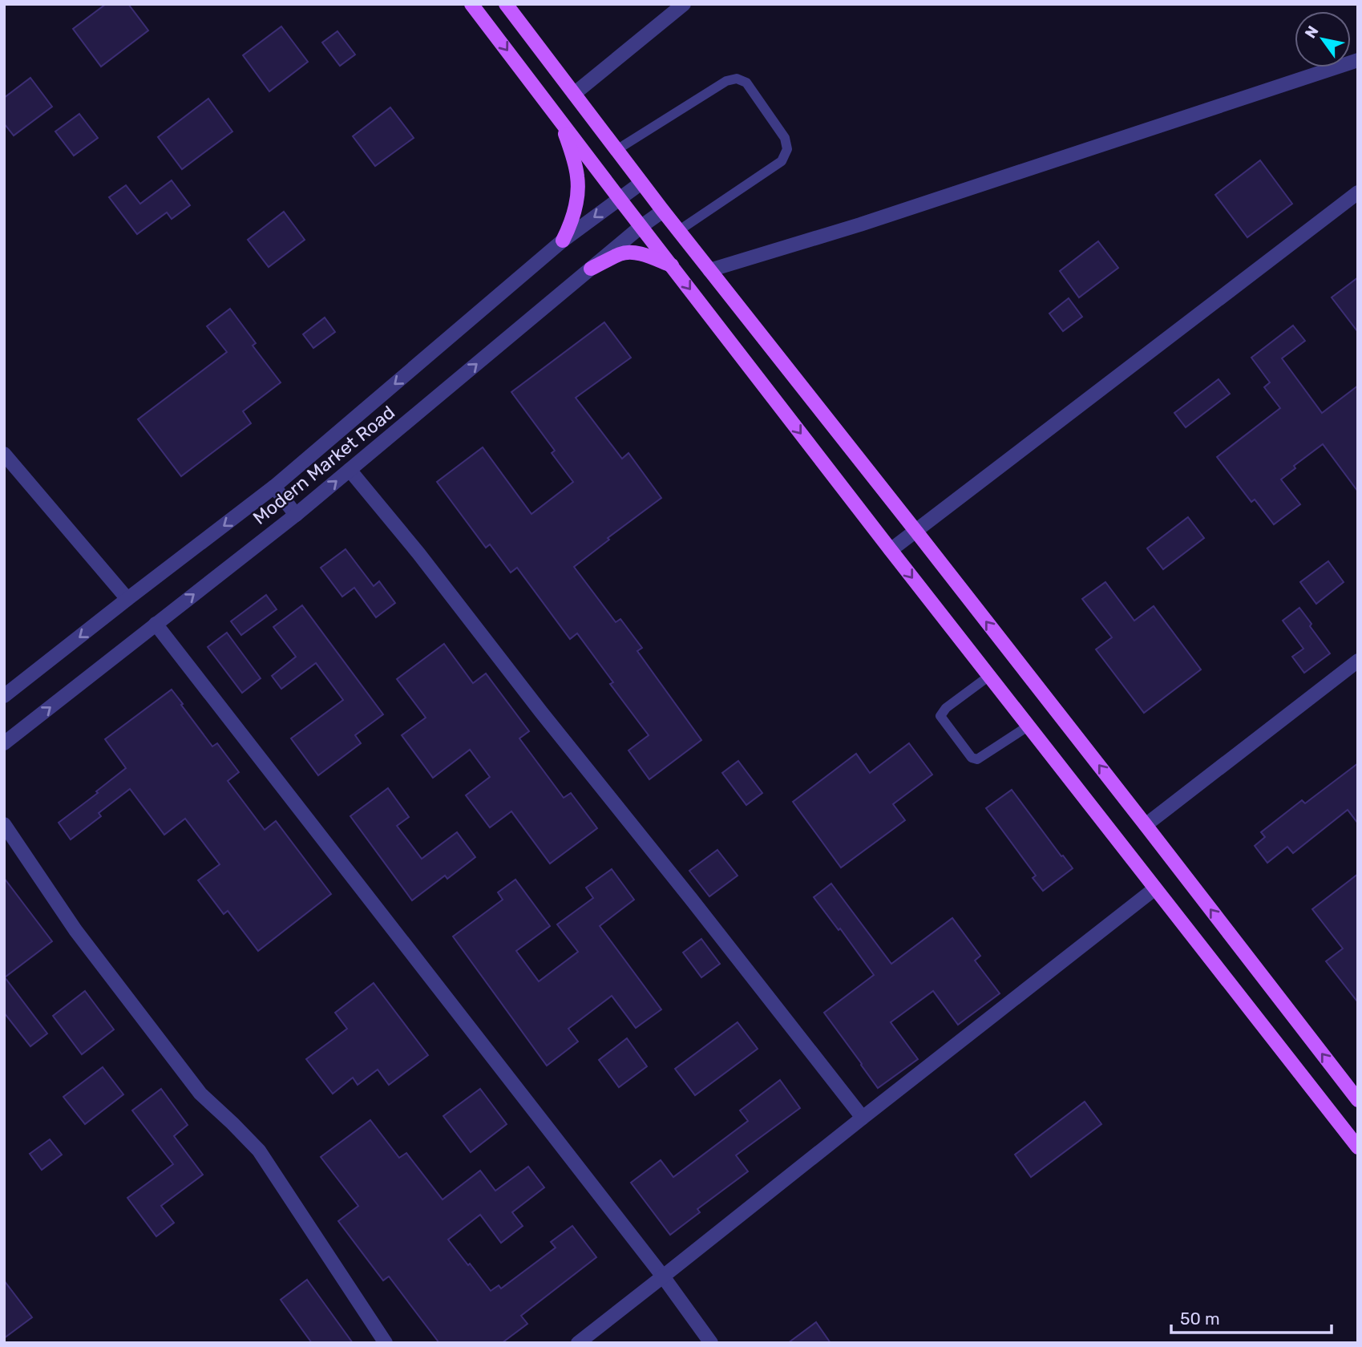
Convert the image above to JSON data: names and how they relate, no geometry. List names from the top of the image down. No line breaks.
{"streets":{"street":["Modern Market Road"]},"scale_bar":"50 m","north":"top left"}
